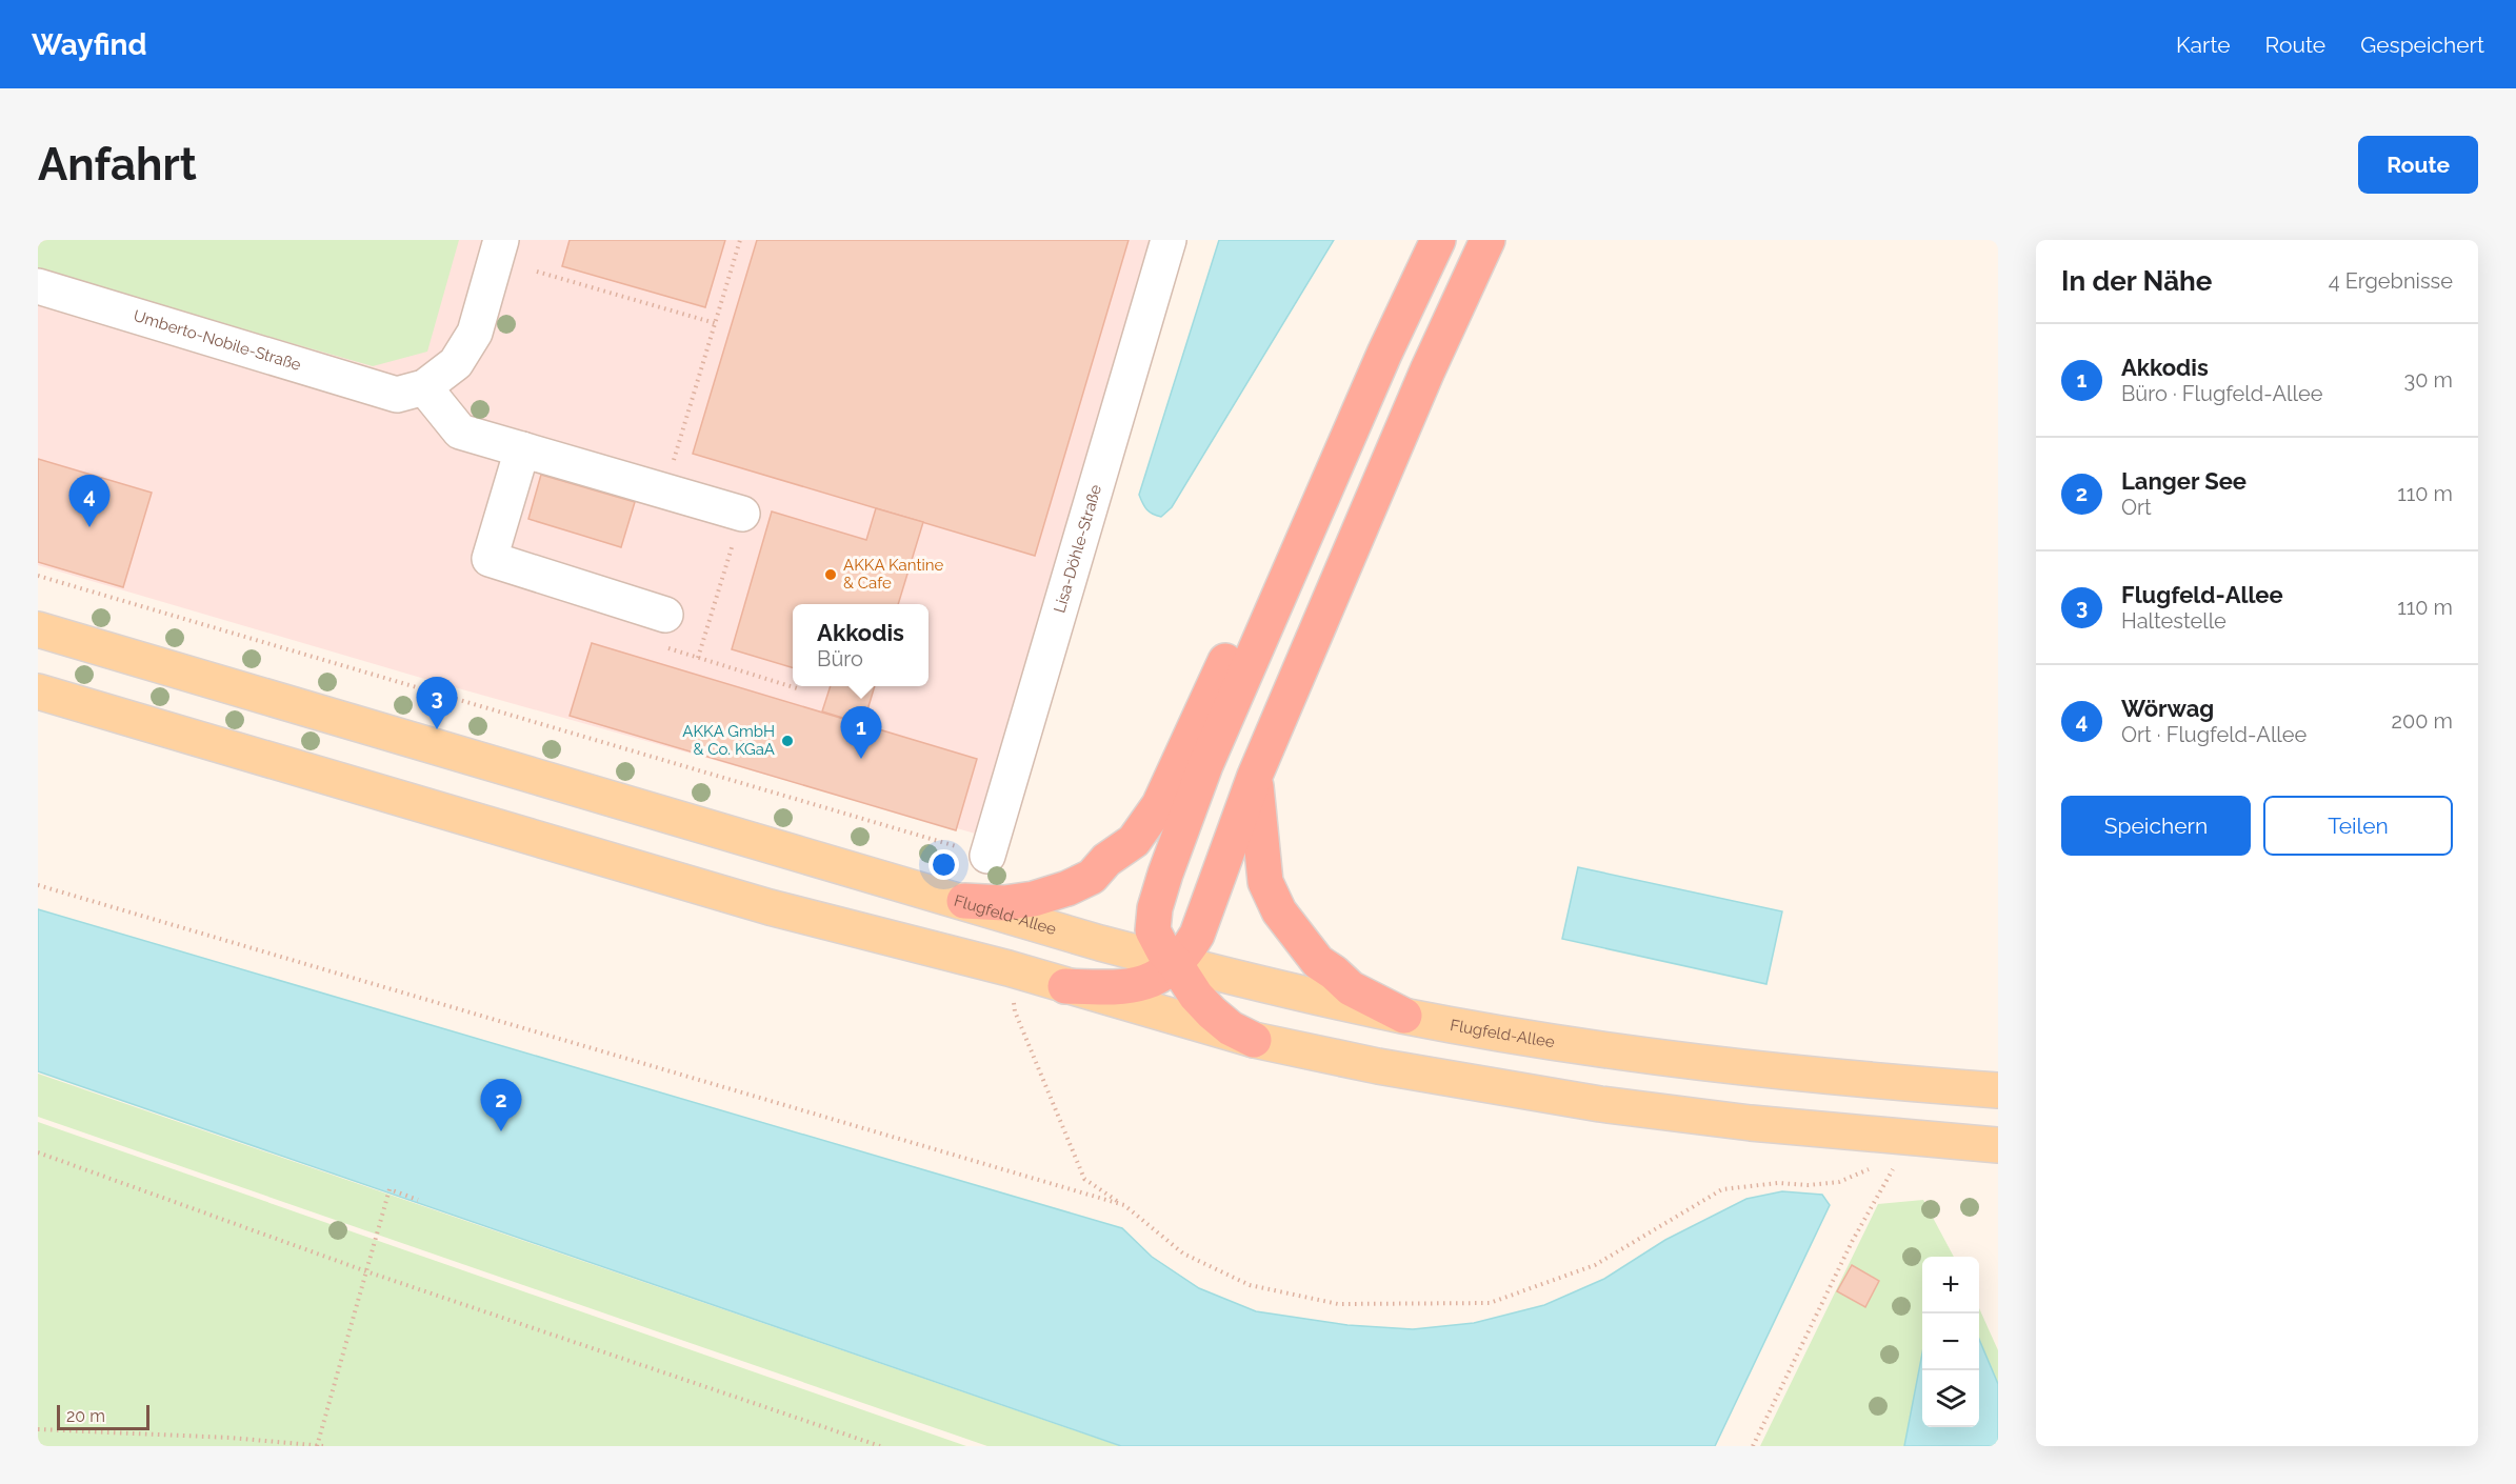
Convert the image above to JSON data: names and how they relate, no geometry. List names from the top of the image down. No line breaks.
{"streets":{"main road":["Flugfeld-Allee"],"street":["Umberto-Nobile-Straße","Lisa-Döhle-Straße"]},"places":["AKKA Kantine & Cafe","AKKA GmbH & Co. KGaA"],"scale_bar":"20 m","page":{"header":"Wayfind","nav":["Karte","Route","Gespeichert"],"buttons":["Route",["Speichern","Teilen"]],"title":"Anfahrt","heading":["In der Nähe","4 Ergebnisse"],"list":[{"mark":"1","name":"Akkodis","note":"Büro · Flugfeld-Allee","value":"30 m"},{"mark":"2","name":"Langer See","note":"Ort","value":"110 m"},{"mark":"3","name":"Flugfeld-Allee","note":"Haltestelle","value":"110 m"},{"mark":"4","name":"Wörwag","note":"Ort · Flugfeld-Allee","value":"200 m"}],"pins":["4","3","1","2"],"popup":["Akkodis","Büro"],"map_buttons":["+","−"],"scale":"20 m"}}
